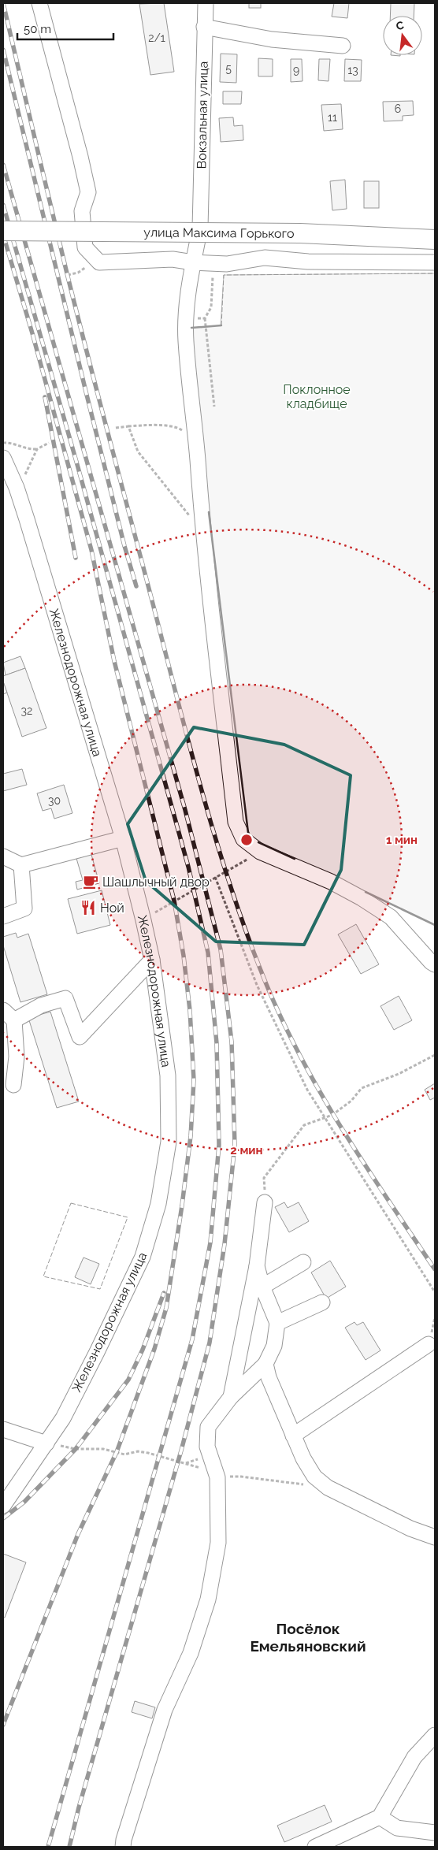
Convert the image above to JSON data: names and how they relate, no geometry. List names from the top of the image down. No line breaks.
{"streets":{"main road":["улица Максима Горького"],"street":["Вокзальная улица","Железнодорожная улица"]},"districts":["Посёлок Емельяновский"],"parks":["Поклонное кладбище"],"places":{"cafe":["Шашлычный двор"],"restaurant":["Ной"]},"house_numbers":["2/1","5","9","13","6","11","32","30"],"scale_bar":"50 m","north":"top","rings":["1 мин","2 мин"]}
